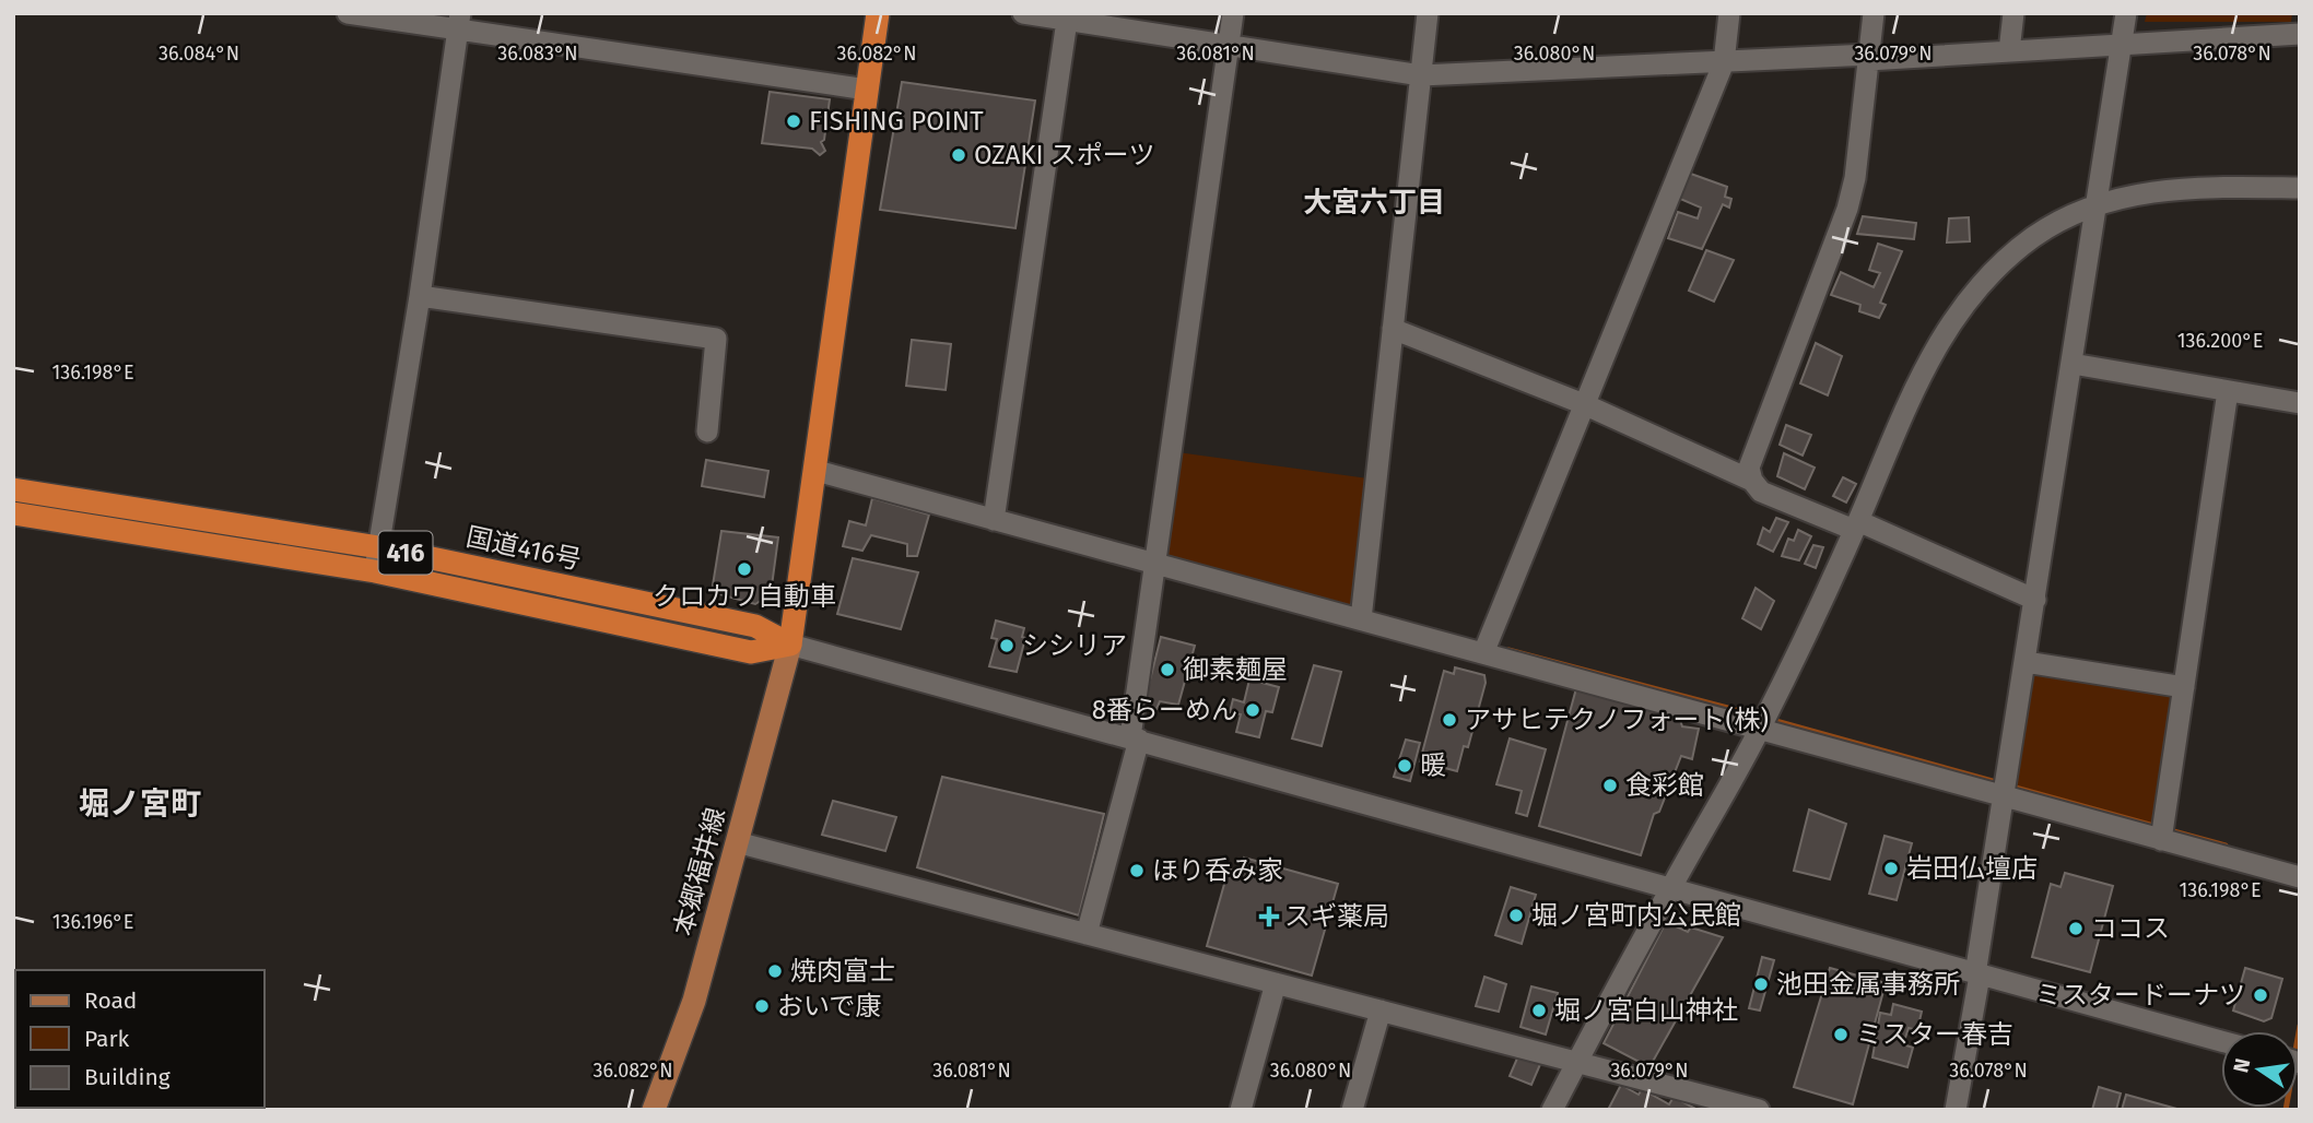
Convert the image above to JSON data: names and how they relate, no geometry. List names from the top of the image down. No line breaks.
{"streets":{"highway":["国道416号","416"],"main road":["本郷福井線"]},"crossings":[["国道416号","本郷福井線"]],"districts":["大宮六丁目","堀ノ宮町"],"places":{"other":["FISHING POINT","OZAKI スポーツ","クロカワ自動車","シシリア","御素麺屋","8番らーめん","アサヒテクノフォート(株)","暖","食彩館","岩田仏壇店","ほり呑み家","堀ノ宮町内公民館","ココス","焼肉富士","池田金属事務所","ミスタードーナツ","おいで康","堀ノ宮白山神社","ミスター春吉"],"health":["スギ薬局"]},"legend":["Road","Park","Building"],"north":"left","coordinates":["36.084°N","36.083°N","36.082°N","36.081°N","36.080°N","36.079°N","36.078°N","136.200°E","136.198°E","136.196°E"]}
